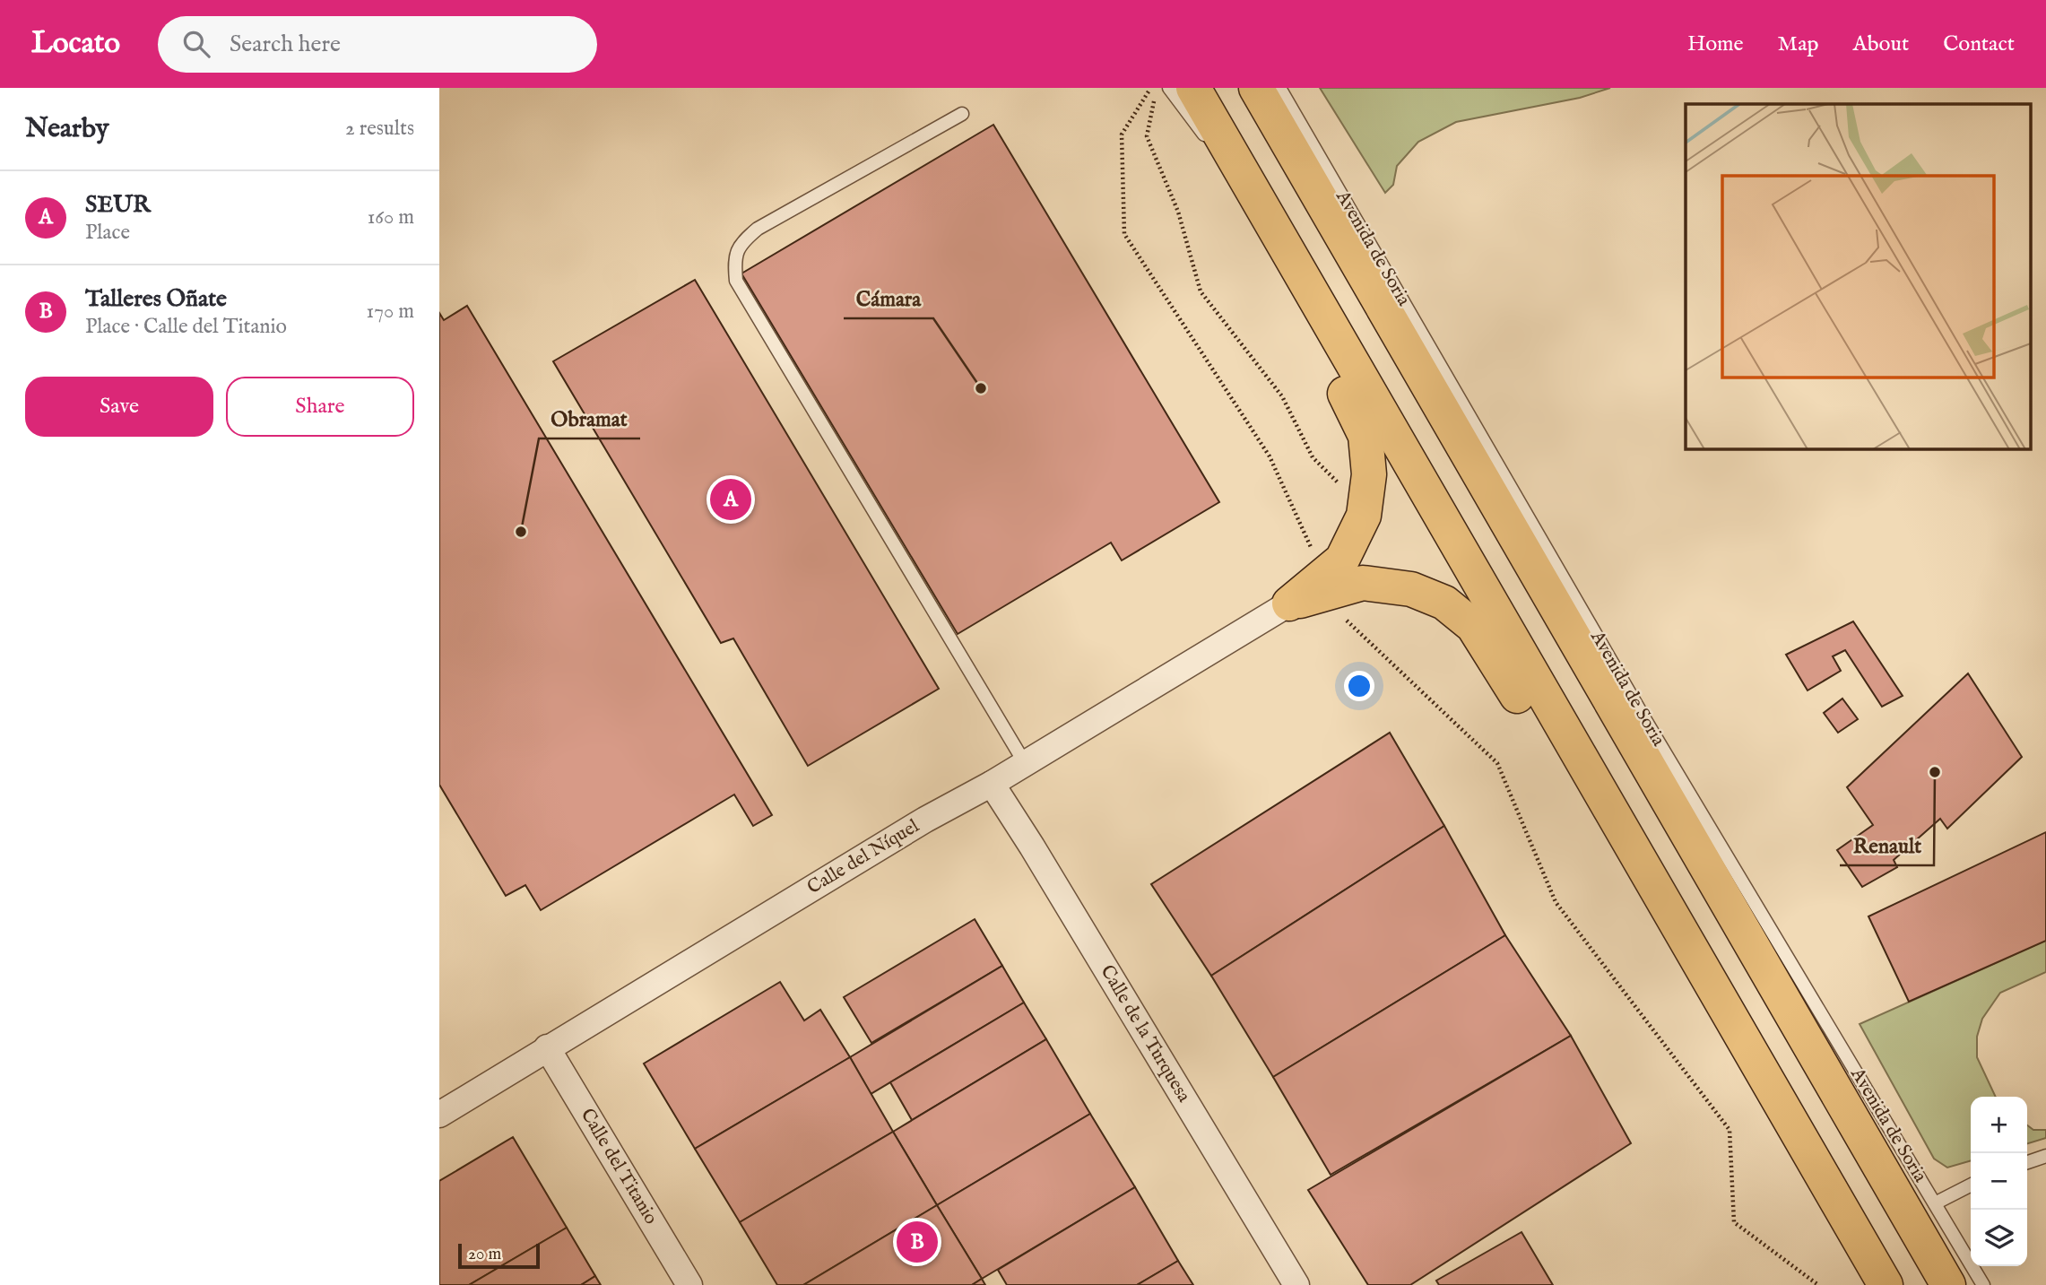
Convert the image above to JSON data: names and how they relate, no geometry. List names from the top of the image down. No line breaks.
{"streets":{"highway":["Avenida de Soria"],"street":["Calle del Níquel","Calle de la Turquesa","Calle del Titanio"]},"crossings":[["Calle del Níquel","Calle de la Turquesa"],["Calle del Níquel","Calle del Titanio"]],"places":["Cámara","Obramat","Renault"],"scale_bar":"20 m","page":{"header":"Locato","search":"Search here","nav":["Home","Map","About","Contact"],"heading":["Nearby","2 results"],"list":[{"mark":"A","name":"SEUR","note":"Place","value":"160 m"},{"mark":"B","name":"Talleres Oñate","note":"Place · Calle del Titanio","value":"170 m"}],"buttons":["Save","Share"],"pins":["A","B"],"map_buttons":["+","−"],"scale":"20 m"}}
